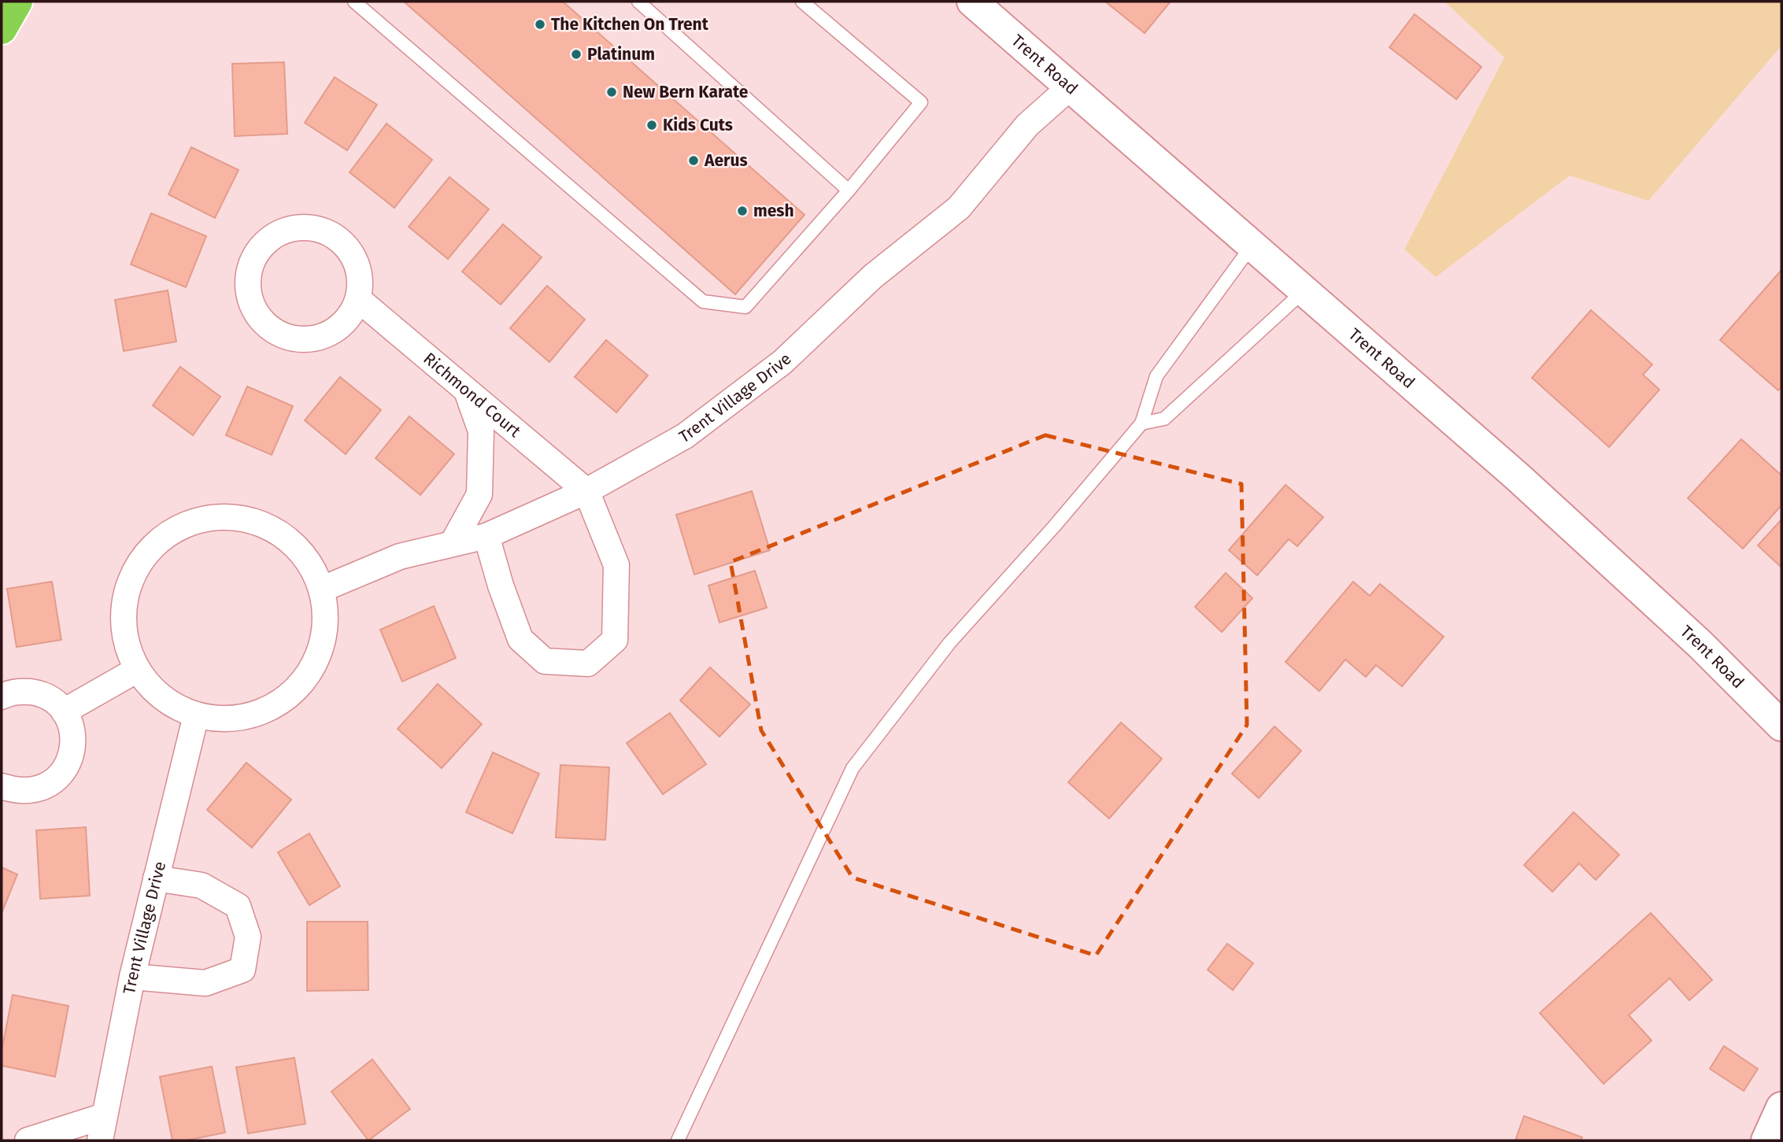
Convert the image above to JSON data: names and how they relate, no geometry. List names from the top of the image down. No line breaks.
{"streets":{"street":["Trent Road","Richmond Court","Trent Village Drive"]},"crossings":[["Trent Road","Trent Village Drive"],["Richmond Court","Trent Village Drive"]],"places":["The Kitchen On Trent","Platinum","New Bern Karate","Kids Cuts","Aerus","mesh"]}
